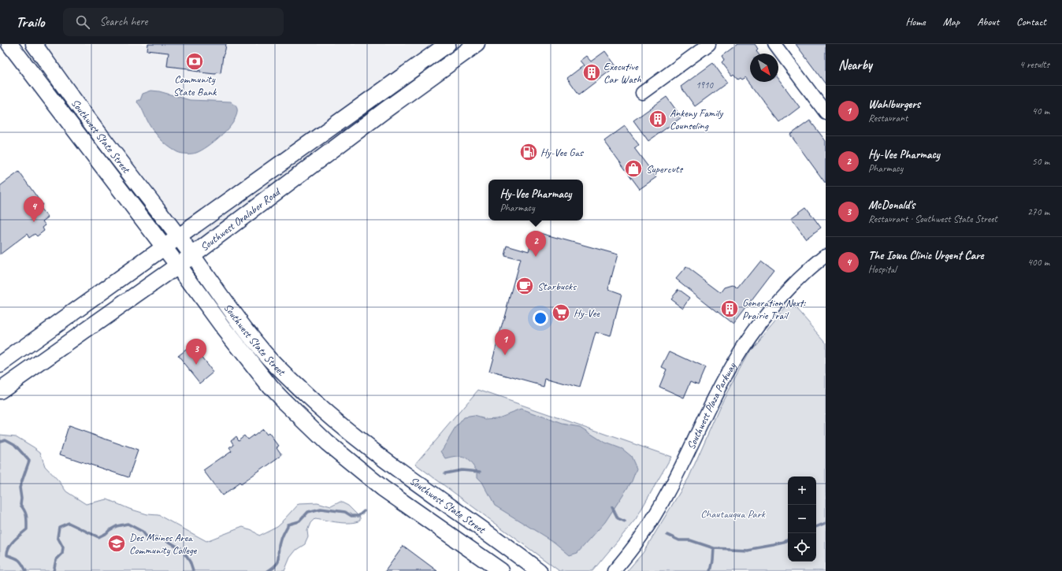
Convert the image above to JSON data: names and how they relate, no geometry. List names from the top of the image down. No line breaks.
{"streets":{"main road":["Southwest State Street","Southwest Oralabor Road"],"street":["Southwest Plaza Parkway"]},"crossings":[["Southwest State Street","Southwest Oralabor Road"]],"parks":["Chautauqua Park"],"places":{"bank":["Community State Bank"],"building":["Executive Car Wash","Ankeny Family Counseling","Generation Next: Prairie Trail"],"fuel station":["Hy-Vee Gas"],"shop":["Supercuts"],"cafe":["Starbucks"],"supermarket":["Hy-Vee"],"school or university":["Des Moines Area Community College"]},"house_numbers":["1910"],"north":"bottom right","page":{"header":"Trailo","search":"Search here","nav":["Home","Map","About","Contact"],"heading":["Nearby","4 results"],"list":[{"mark":"1","name":"Wahlburgers","note":"Restaurant","value":"40 m"},{"mark":"2","name":"Hy-Vee Pharmacy","note":"Pharmacy","value":"50 m"},{"mark":"3","name":"McDonald's","note":"Restaurant · Southwest State Street","value":"270 m"},{"mark":"4","name":"The Iowa Clinic Urgent Care","note":"Hospital","value":"400 m"}],"popup":["Hy-Vee Pharmacy","Pharmacy"],"pins":["4","2","1","3"],"map_buttons":["+","−"]}}
